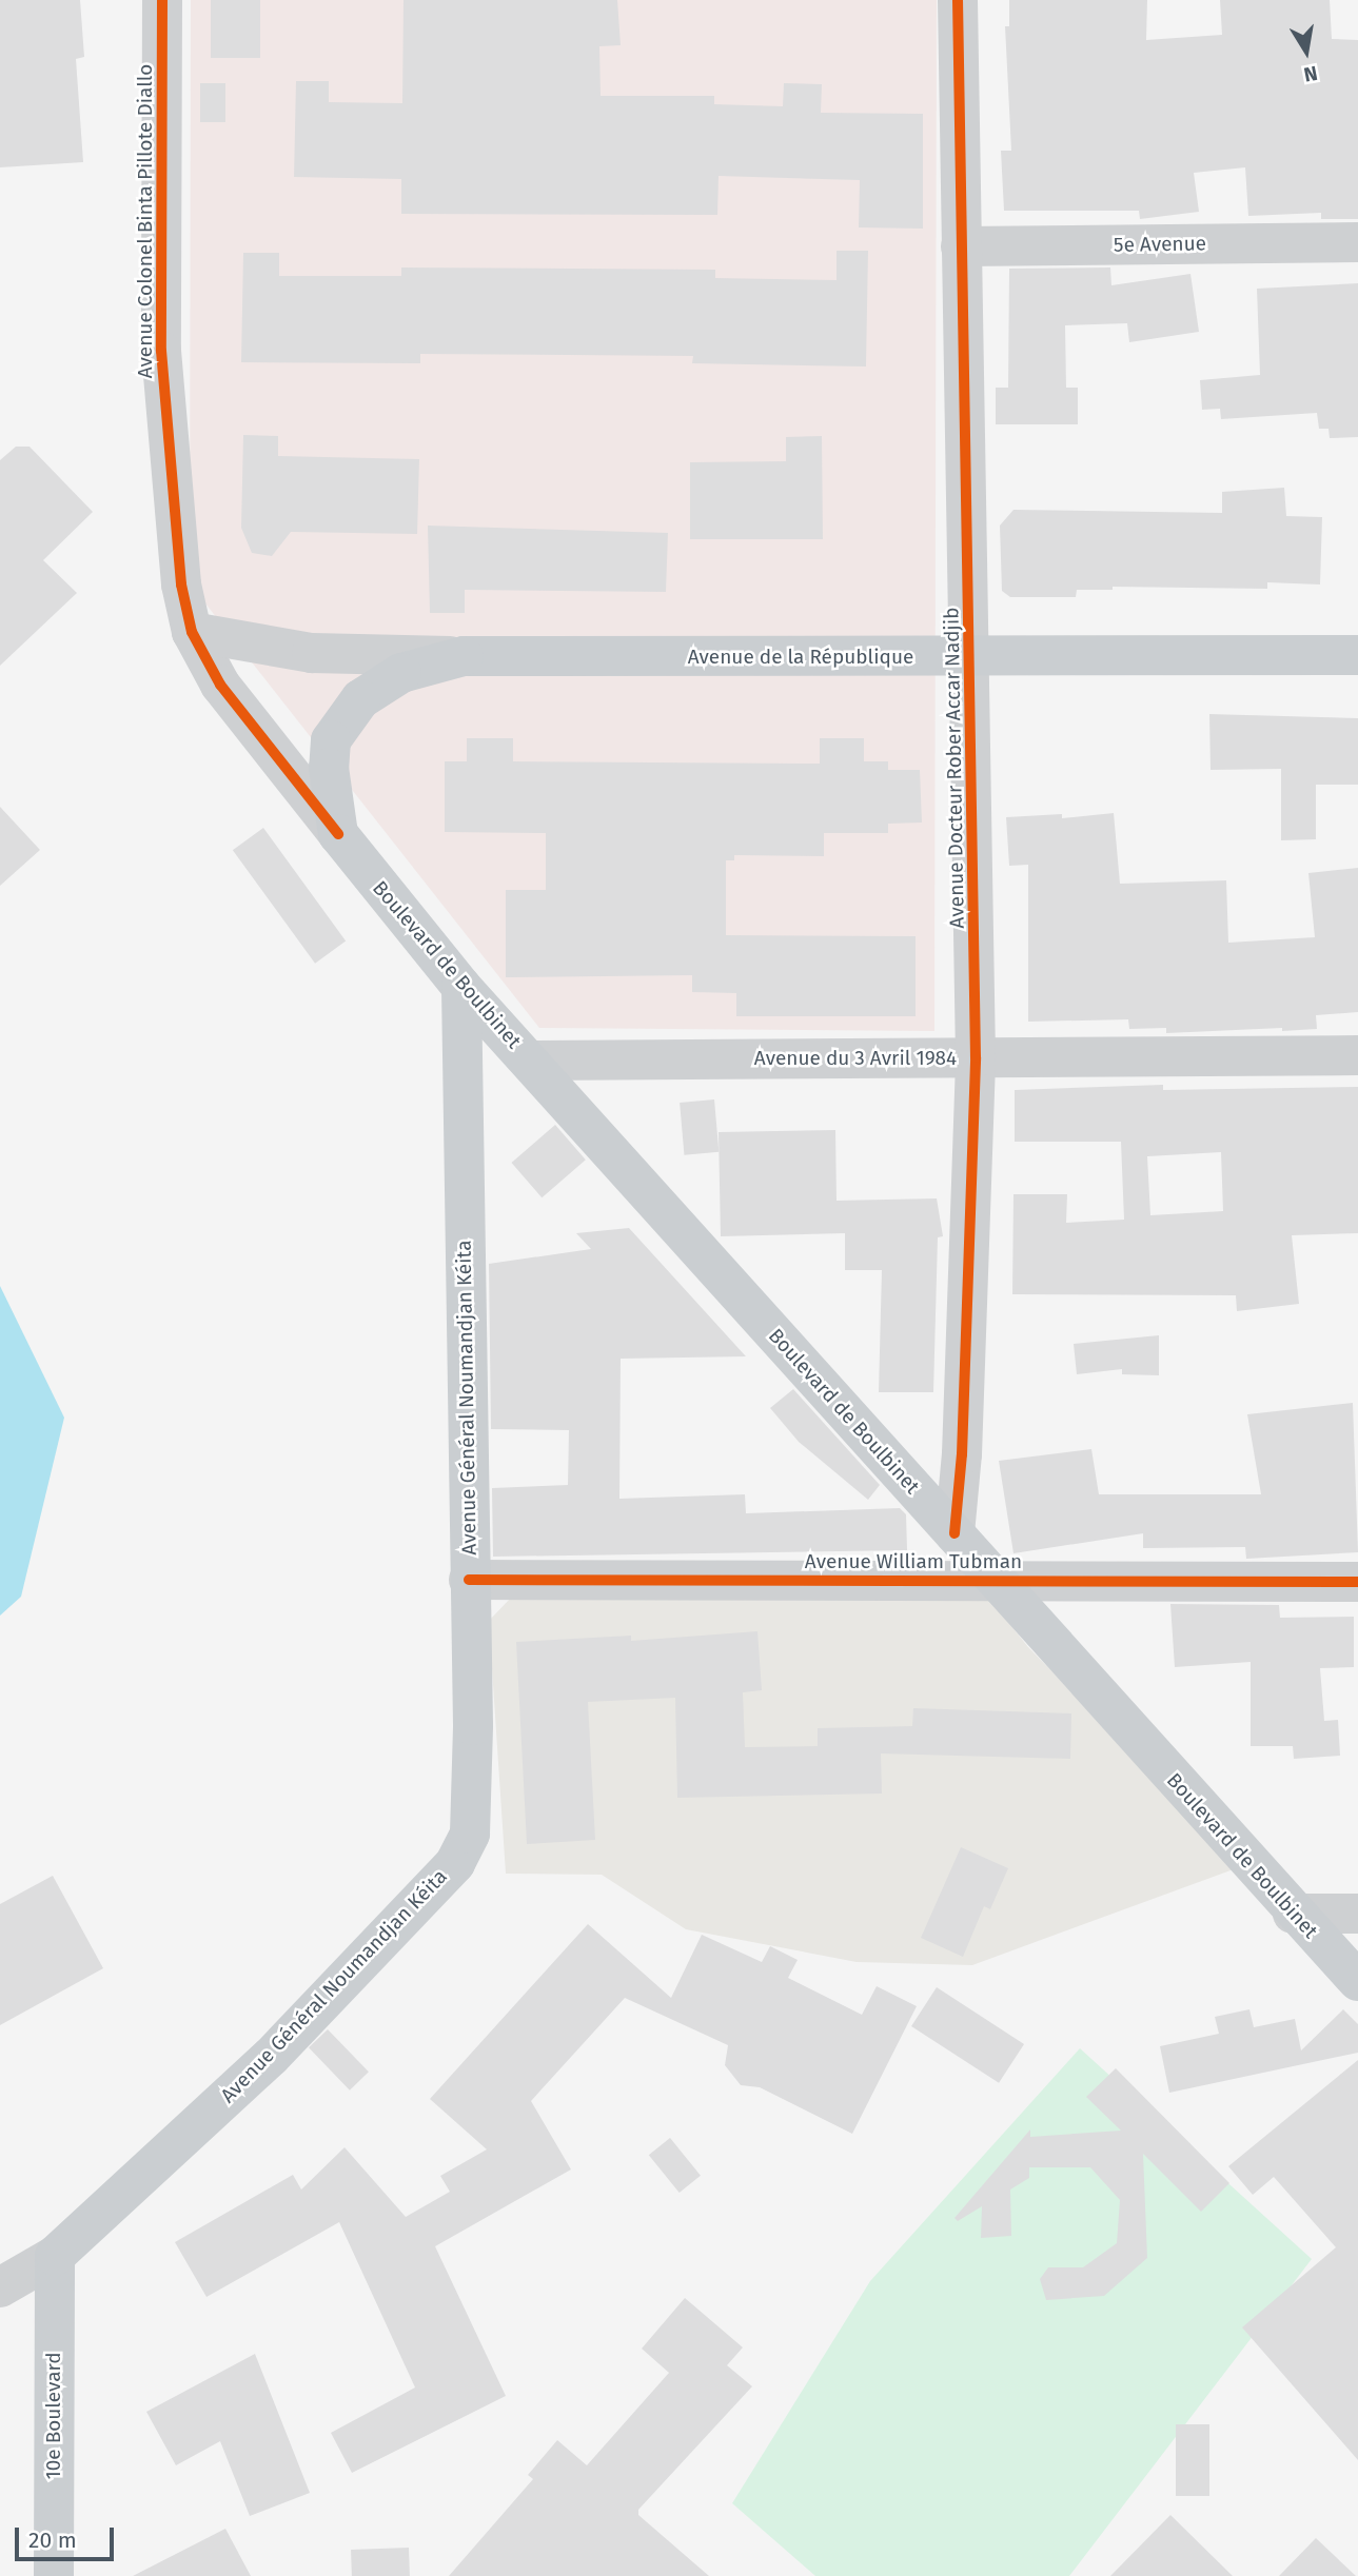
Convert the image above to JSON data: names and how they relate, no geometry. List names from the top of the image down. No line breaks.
{"streets":{"main road":["Avenue de la République","Boulevard de Boulbinet","Avenue Général Noumandjan Kéita","10e Boulevard"],"street":["Avenue Colonel Binta Pillote Diallo","5e Avenue","Avenue Docteur Rober Accar Nadjib","Avenue du 3 Avril 1984","Avenue William Tubman"]},"crossings":[["Avenue Colonel Binta Pillote Diallo","Avenue de la République"],["Avenue Colonel Binta Pillote Diallo","Boulevard de Boulbinet"],["5e Avenue","Avenue Docteur Rober Accar Nadjib"],["Avenue de la République","Avenue Docteur Rober Accar Nadjib"],["Avenue de la République","Boulevard de Boulbinet"],["Avenue Docteur Rober Accar Nadjib","Boulevard de Boulbinet"],["Avenue Docteur Rober Accar Nadjib","Avenue du 3 Avril 1984"],["Boulevard de Boulbinet","Avenue du 3 Avril 1984"],["Boulevard de Boulbinet","Avenue Général Noumandjan Kéita"],["Boulevard de Boulbinet","Avenue William Tubman"],["Avenue Général Noumandjan Kéita","Avenue William Tubman"],["Avenue Général Noumandjan Kéita","10e Boulevard"]],"scale_bar":"20 m","north":"bottom"}
